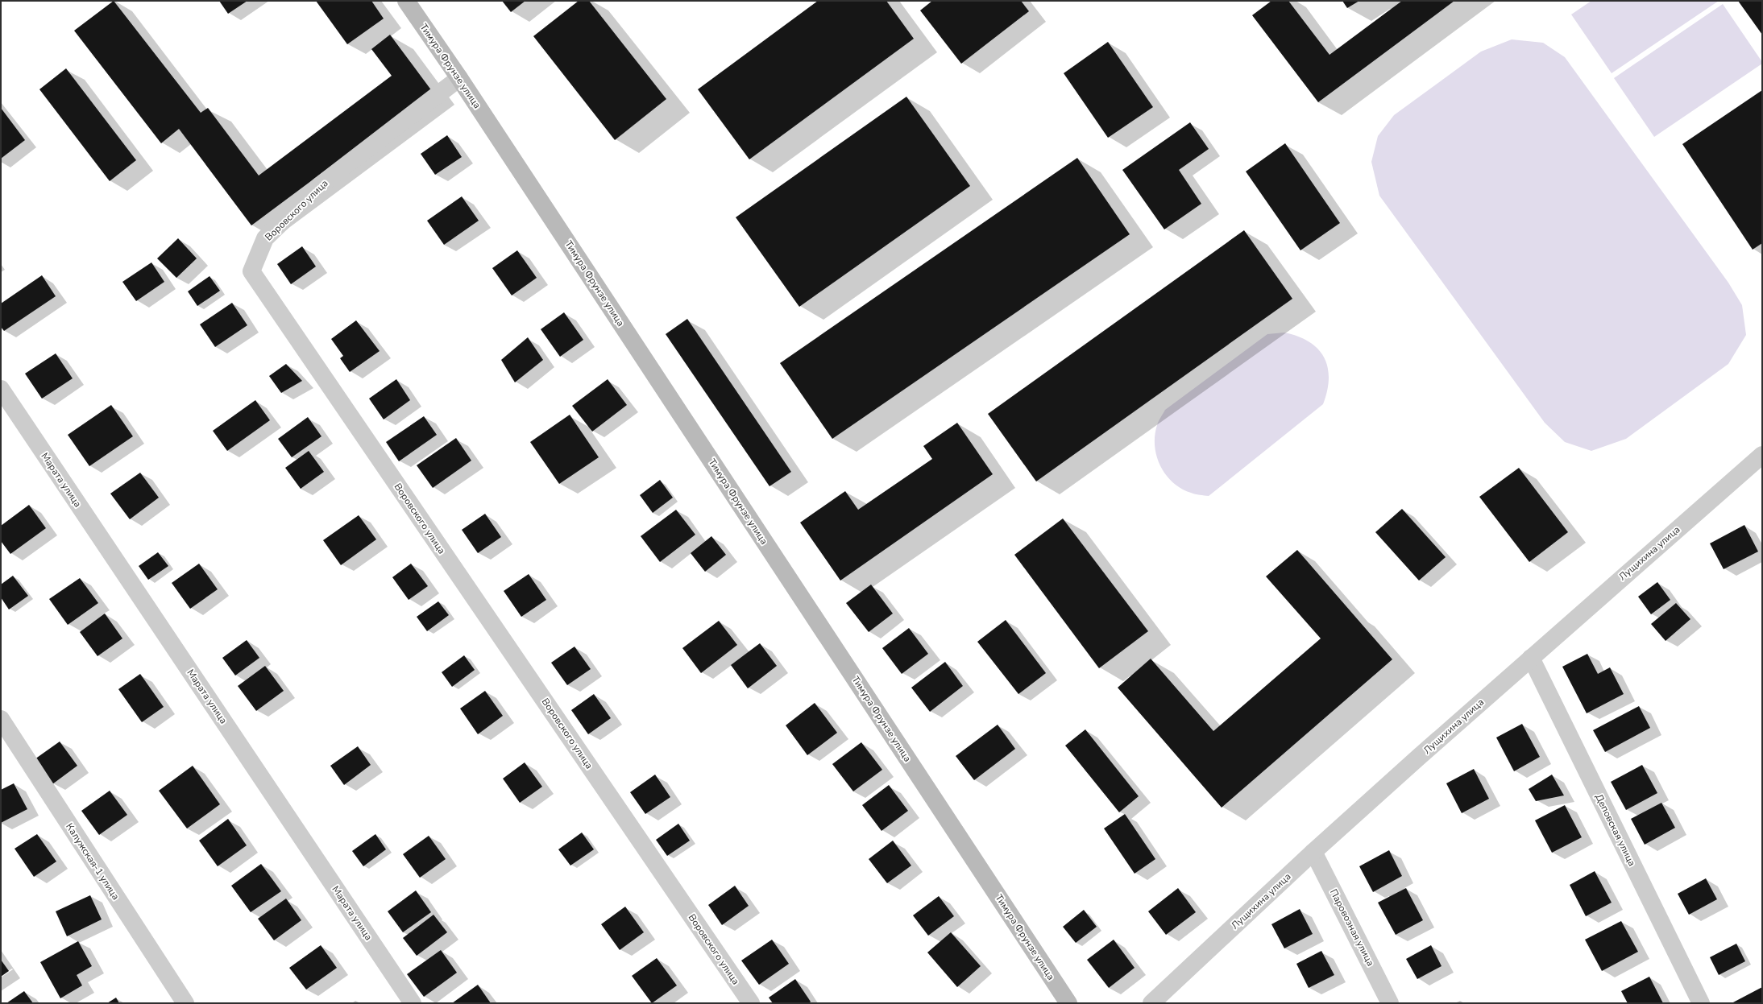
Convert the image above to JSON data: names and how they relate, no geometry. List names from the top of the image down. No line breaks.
{"streets":{"main road":["Тимура Фрунзе улица"],"street":["Воровского улица","Марата улица","Лущихина улица","Деповская улица","Калужская-1 улица","Паровозная улица"]},"crossings":[["Тимура Фрунзе улица","Воровского улица"],["Лущихина улица","Деповская улица"],["Лущихина улица","Паровозная улица"]]}
